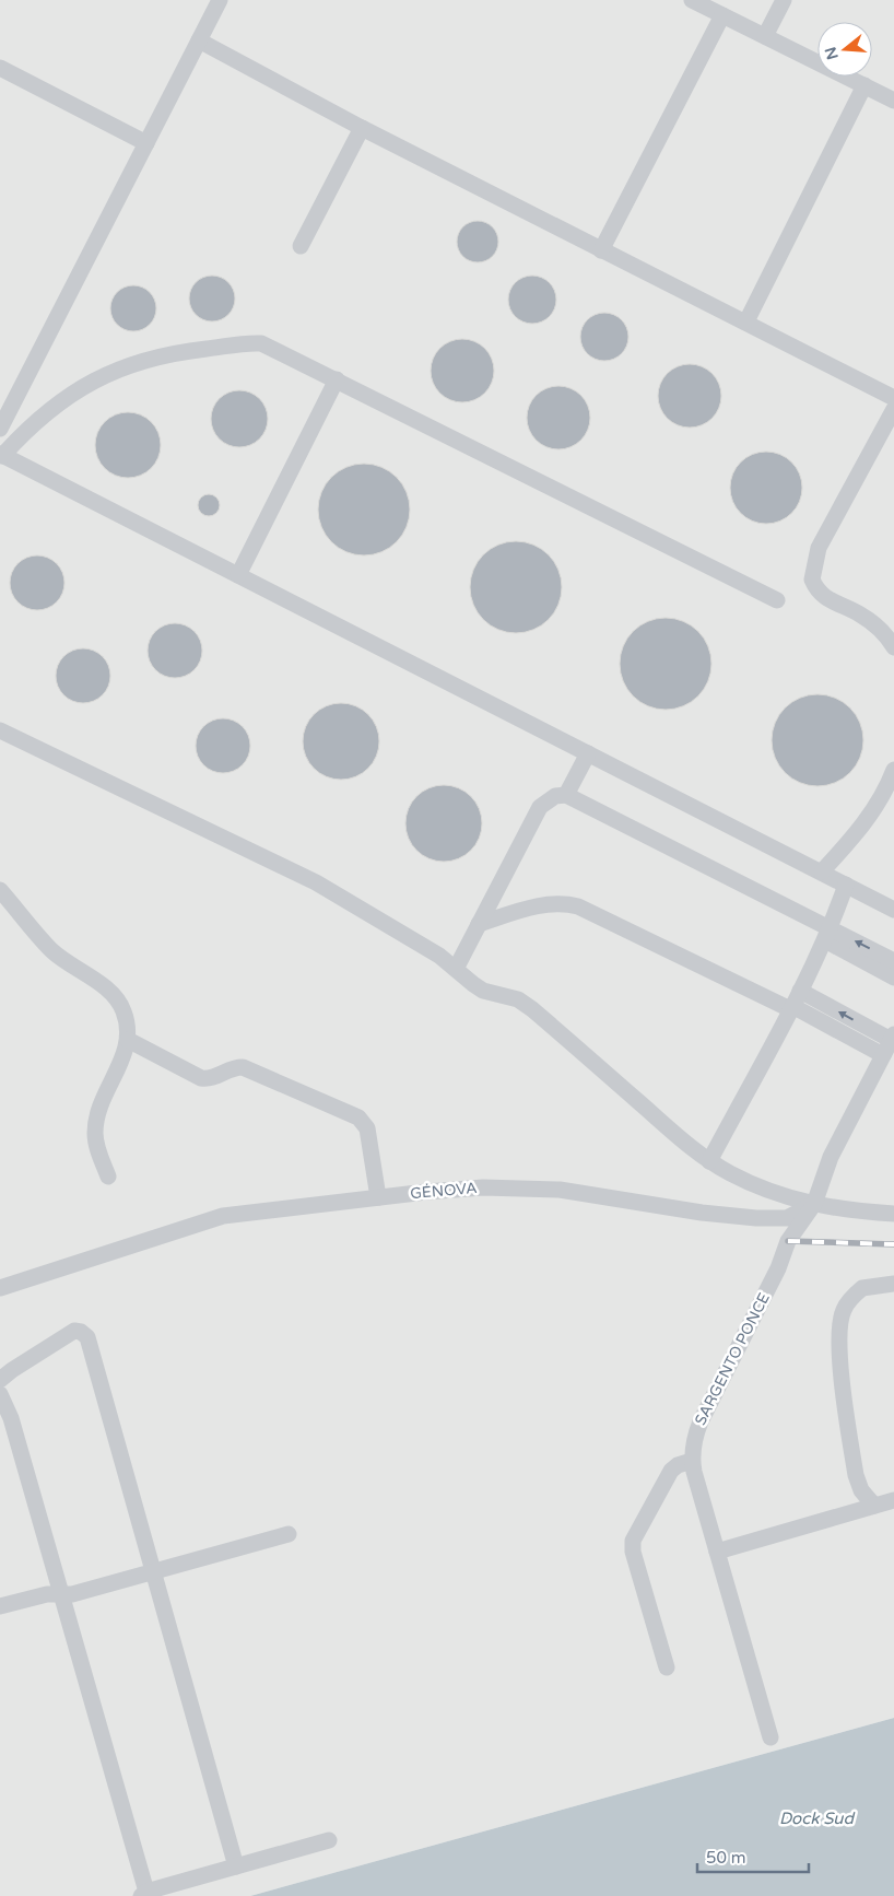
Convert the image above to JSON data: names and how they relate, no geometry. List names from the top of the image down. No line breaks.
{"streets":{"street":["GÉNOVA","SARGENTO PONCE"]},"crossings":[["GÉNOVA","SARGENTO PONCE"]],"water":["Dock Sud"],"scale_bar":"50 m","north":"left"}
